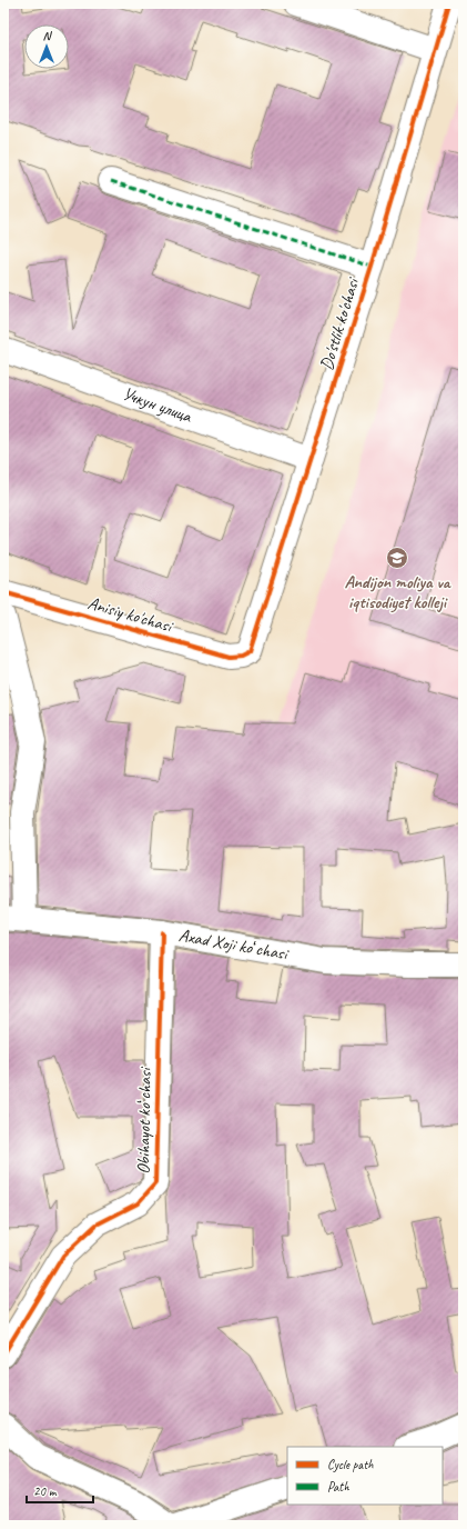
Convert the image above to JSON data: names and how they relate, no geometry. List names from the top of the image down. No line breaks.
{"streets":{"street":["Do'stlik ko'chasi","Учкун улица","Anisiy ko'chasi","Axad Xoji koʻchasi","Obihayot koʻchasi"]},"crossings":[["Do'stlik ko'chasi","Учкун улица"],["Do'stlik ko'chasi","Anisiy ko'chasi"],["Axad Xoji koʻchasi","Obihayot koʻchasi"]],"places":{"school or university":["Andijon moliya va iqtisodiyet kolleji"]},"legend":["Cycle path","Path"],"scale_bar":"20 m","north":"top"}
